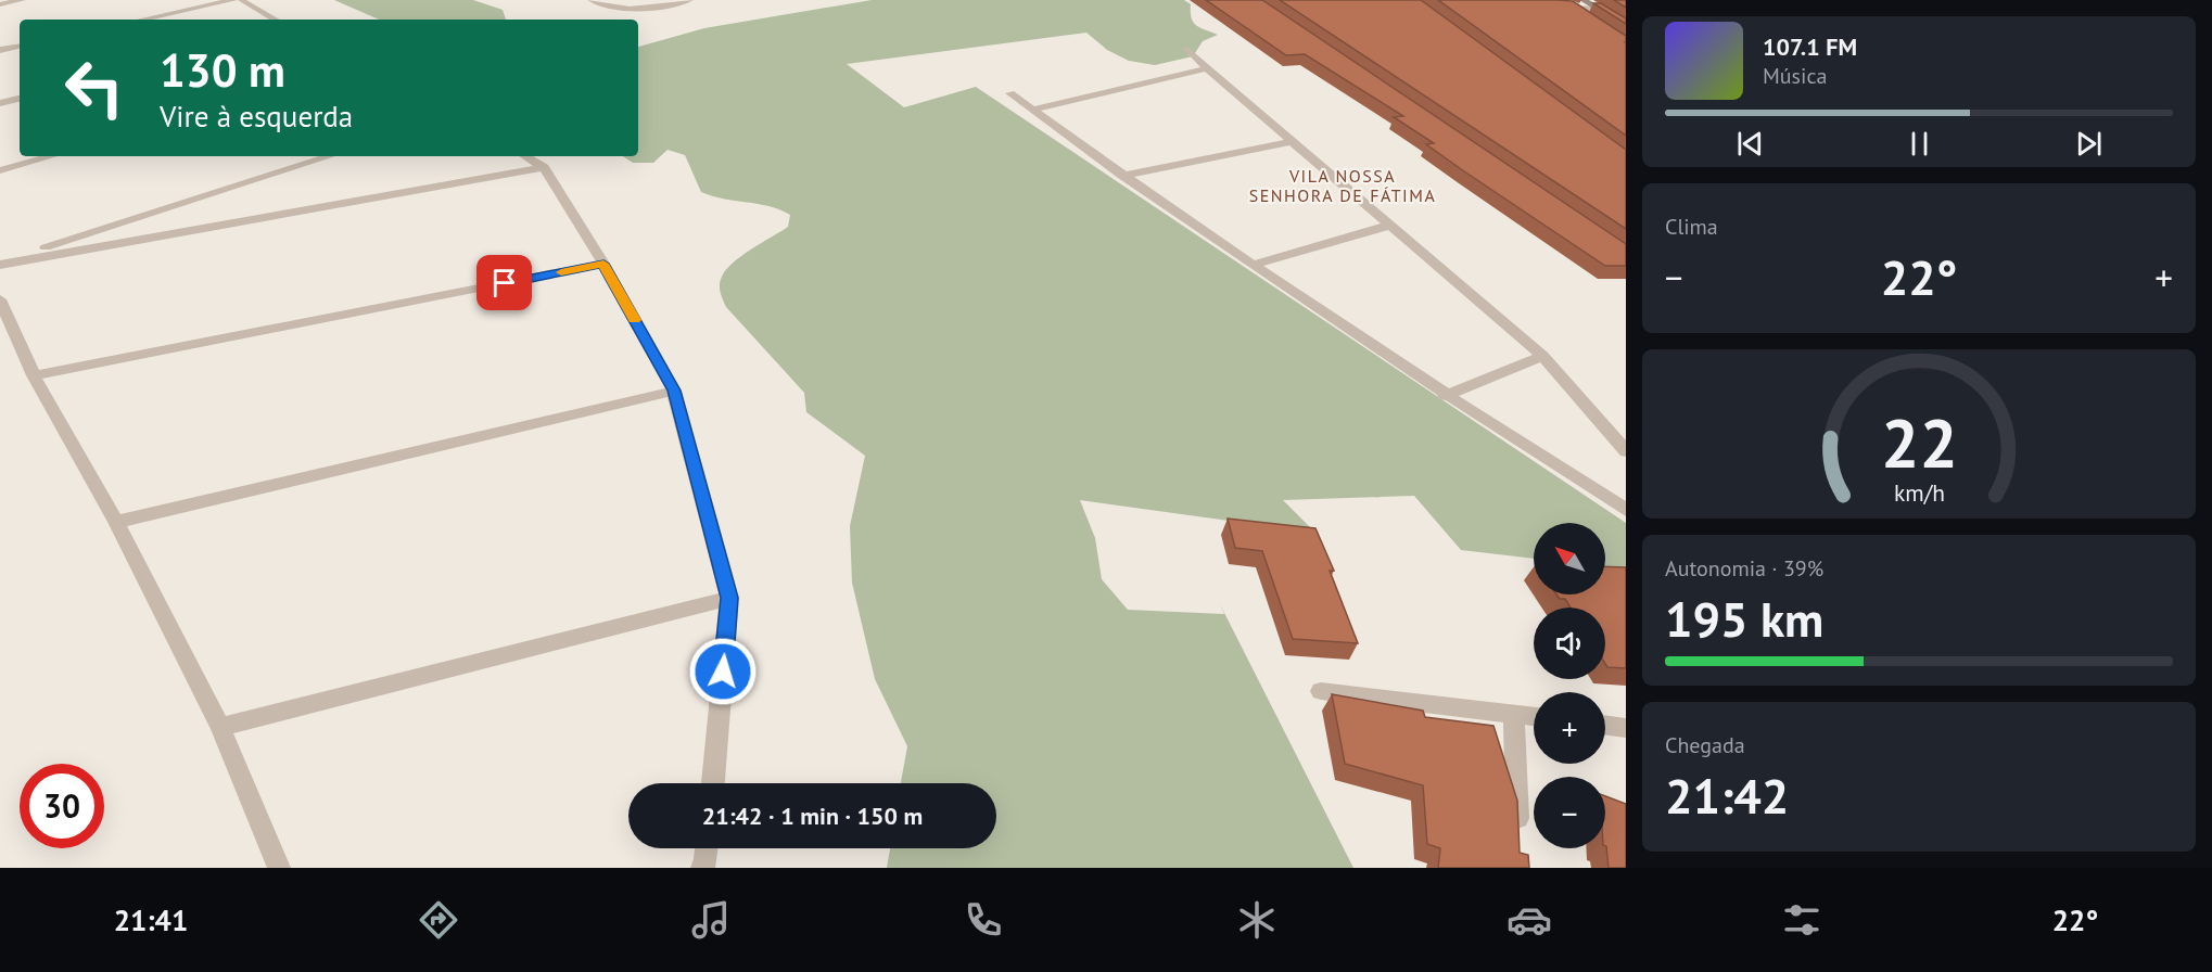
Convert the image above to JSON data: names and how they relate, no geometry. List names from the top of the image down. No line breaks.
{"districts":["VILA NOSSA SENHORA DE FÁTIMA"],"north":"top left","page":{"turn":["130 m","Vire à esquerda"],"song":["107.1 FM","Música"],"tile":["Clima",["Autonomia · 39%","195 km"],["Chegada","21:42"]],"heat":["−","22°","+"],"map_buttons":["+","−"],"limit":"30","trip":"21:42 · 1 min · 150 m","tabs":["21:41","22°"],"gauge":["22","km/h"]}}
